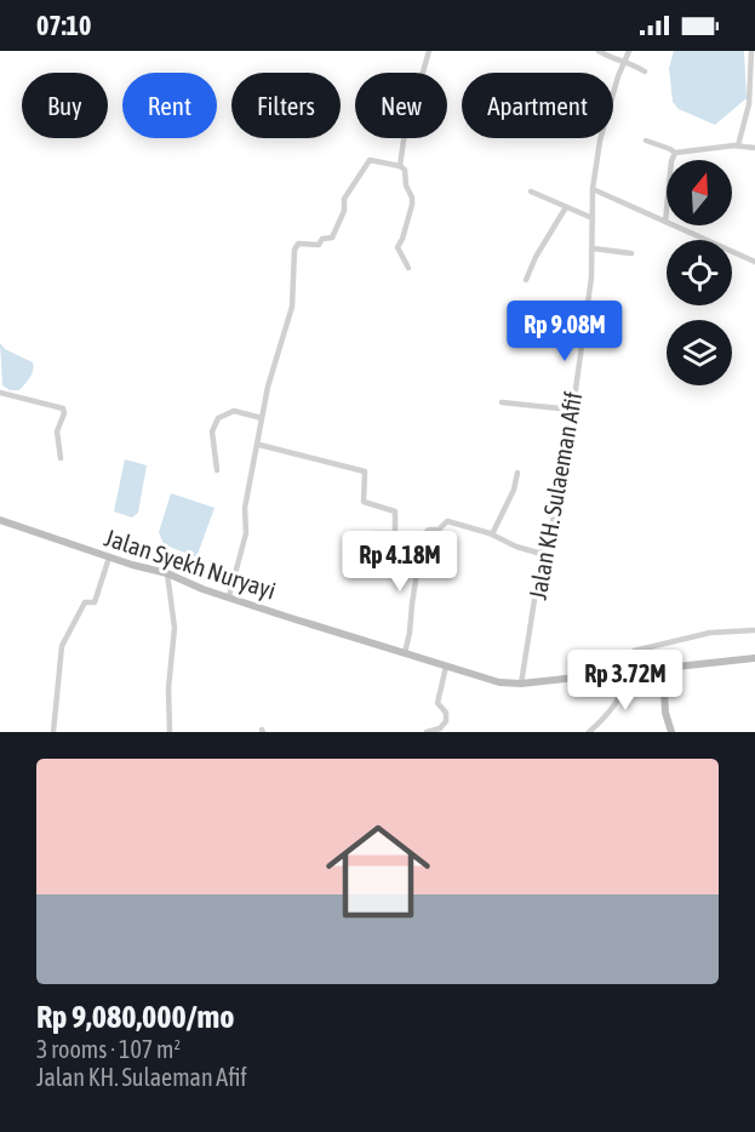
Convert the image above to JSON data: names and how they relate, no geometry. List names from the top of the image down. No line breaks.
{"streets":{"main road":["Jalan Syekh Nuryayi"],"street":["Jalan KH. Sulaeman Afif"]},"crossings":[["Jalan KH. Sulaeman Afif","Jalan Syekh Nuryayi"]],"north":"top","page":{"status":"07:10","chip":["Buy","Rent","Filters","New","Apartment"],"price":["Rp 9.08M","Rp 4.18M","Rp 3.72M"],"list":[{"name":"Rp 9,080,000/mo","note":"3 rooms · 107 m² · Jalan KH. Sulaeman Afif"}]}}
